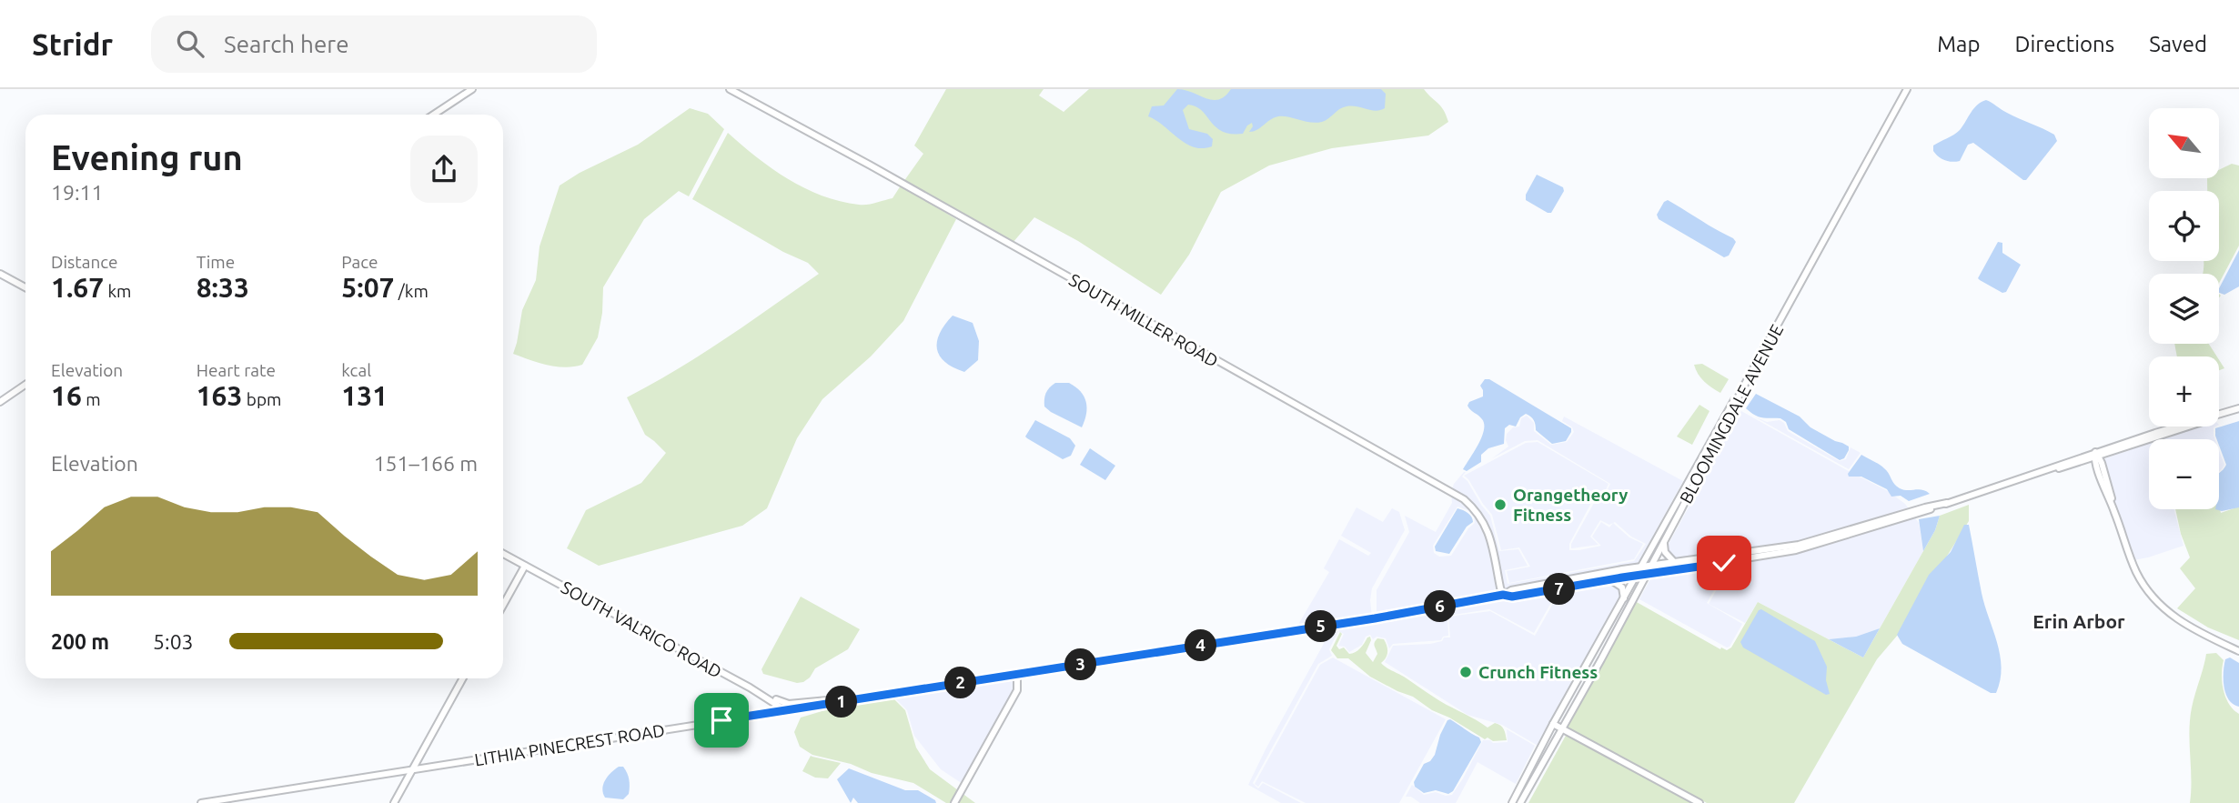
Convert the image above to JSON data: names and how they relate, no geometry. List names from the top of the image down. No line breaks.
{"streets":{"main road":["SOUTH MILLER ROAD","BLOOMINGDALE AVENUE","SOUTH VALRICO ROAD","LITHIA PINECREST ROAD"]},"crossings":[["SOUTH MILLER ROAD","LITHIA PINECREST ROAD"],["BLOOMINGDALE AVENUE","LITHIA PINECREST ROAD"],["SOUTH VALRICO ROAD","LITHIA PINECREST ROAD"]],"districts":["Erin Arbor"],"places":["Orangetheory Fitness","Crunch Fitness"],"north":"top left","page":{"header":"Stridr","search":"Search here","nav":["Map","Directions","Saved"],"map_buttons":["+","−"],"heading":["Evening run","19:11"],"stats":[["Distance","1.67 km"],["Time","8:33"],["Pace","5:07 /km"],["Elevation","16 m"],["Heart rate","163 bpm"],["kcal","131"]],"chart":["Elevation","151–166 m"],"pins":["7","6","5","4","3","2","1"],"list":[{"name":"200 m","note":"5:03"}]}}
